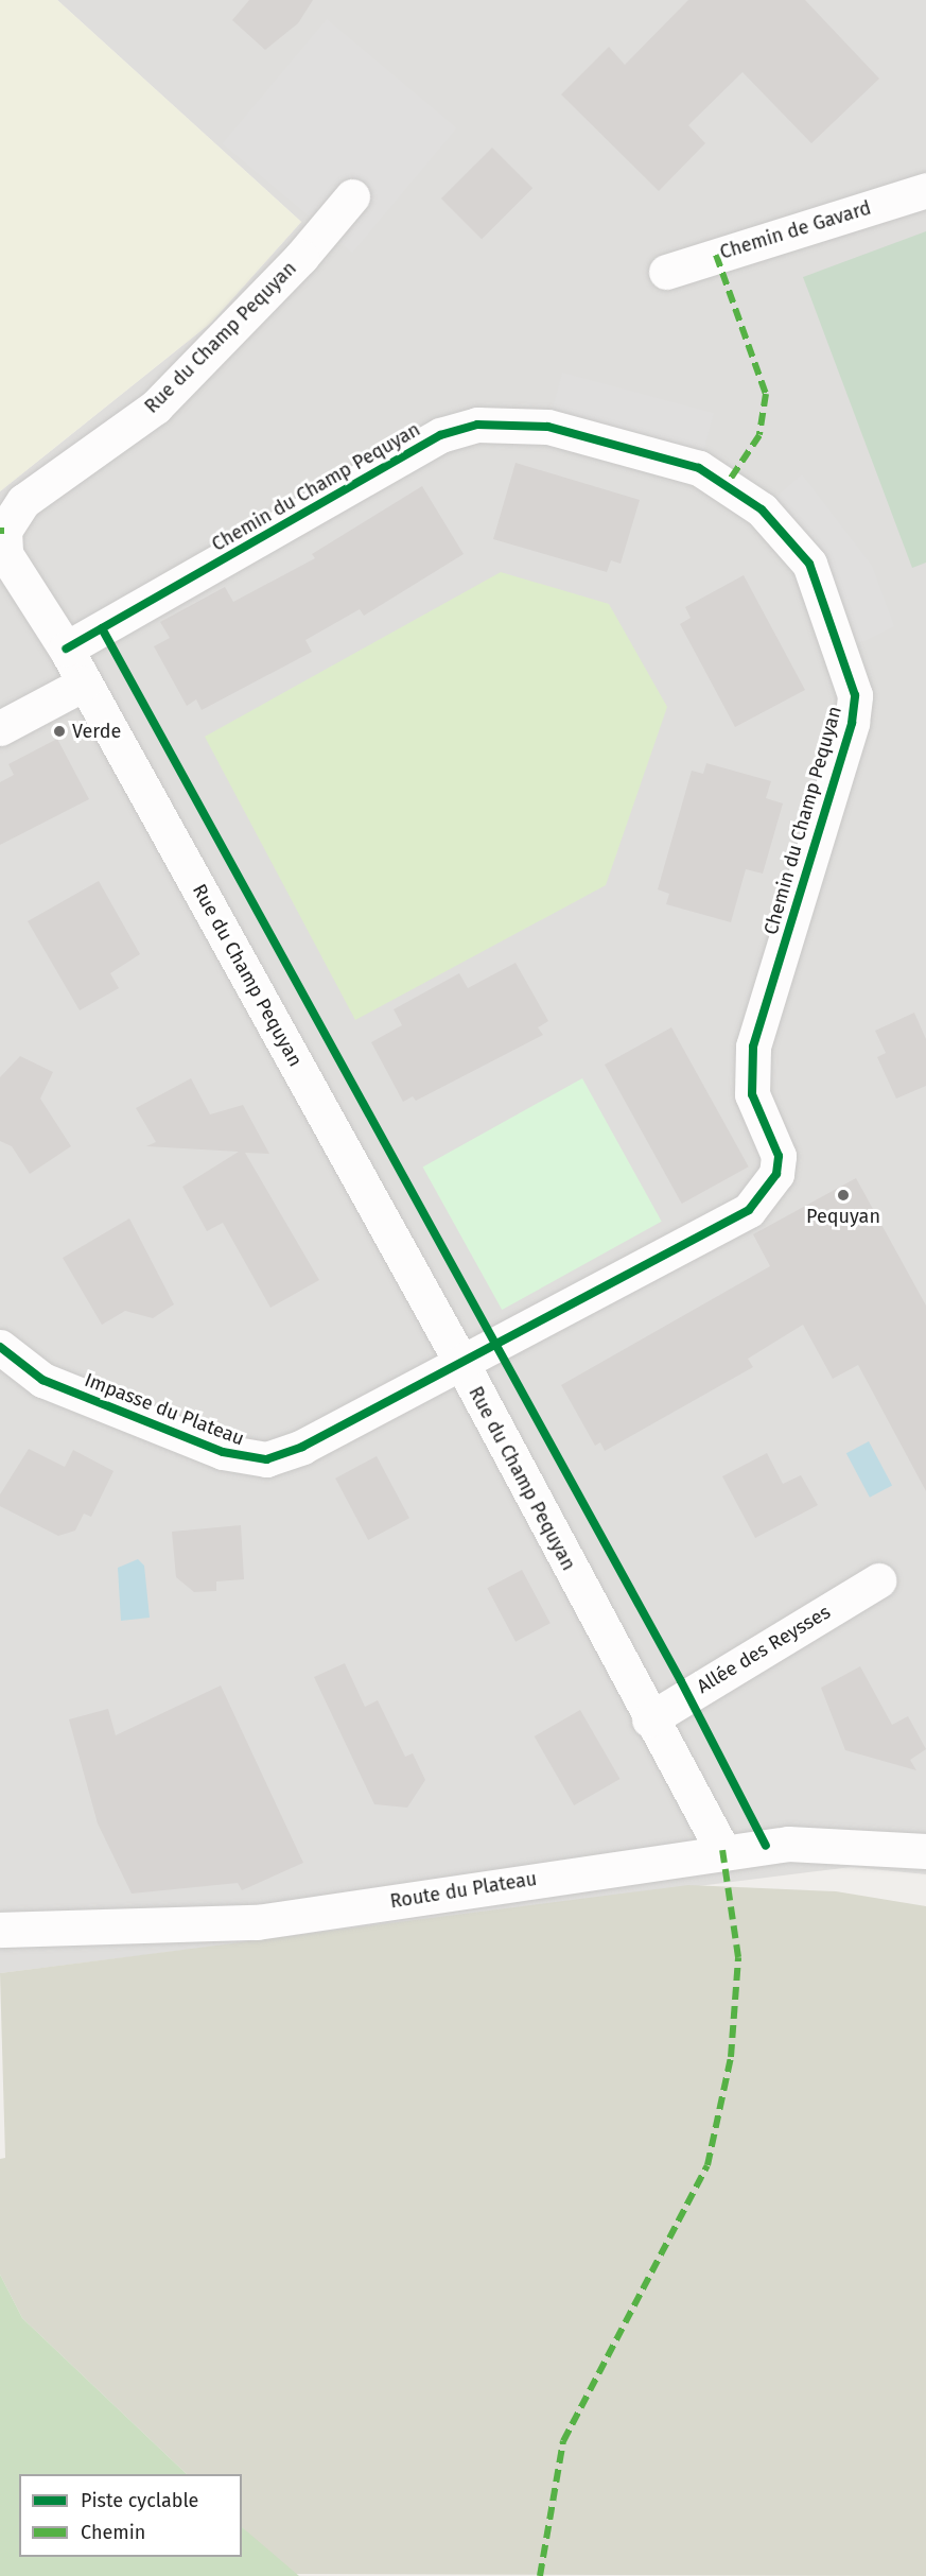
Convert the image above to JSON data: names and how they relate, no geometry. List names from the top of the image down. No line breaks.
{"streets":{"street":["Chemin de Gavard","Rue du Champ Pequyan","Chemin du Champ Pequyan","Impasse du Plateau","Allée des Reysses","Route du Plateau"]},"crossings":[["Rue du Champ Pequyan","Chemin du Champ Pequyan"],["Rue du Champ Pequyan","Impasse du Plateau"],["Rue du Champ Pequyan","Allée des Reysses"],["Rue du Champ Pequyan","Route du Plateau"],["Chemin du Champ Pequyan","Impasse du Plateau"]],"places":["Verde","Pequyan"],"legend":["Piste cyclable","Chemin"]}
